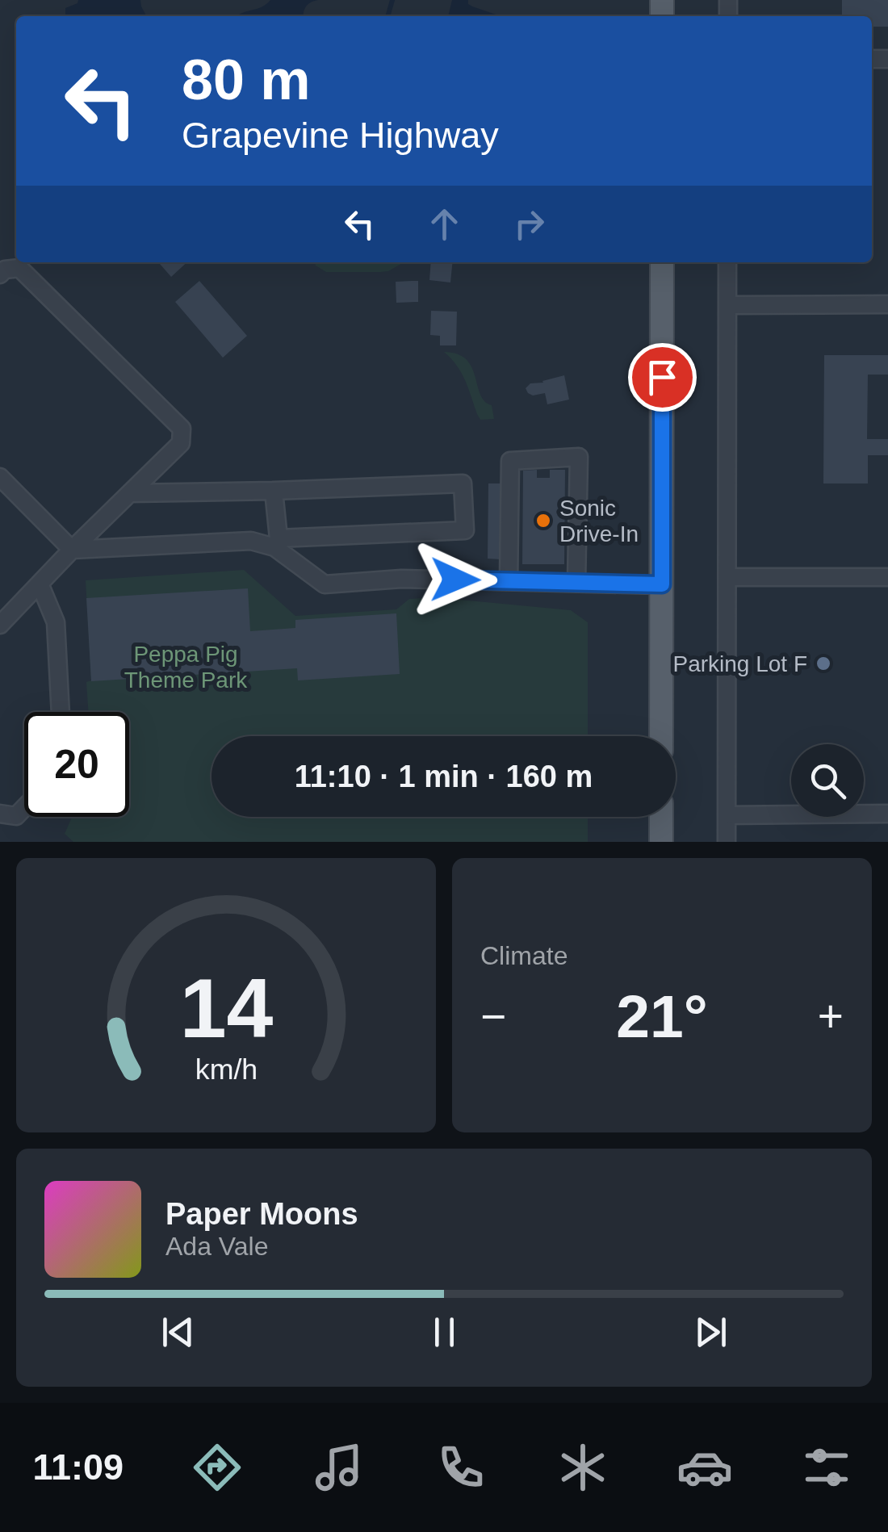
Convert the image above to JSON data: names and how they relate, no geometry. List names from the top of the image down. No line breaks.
{"parks":["Peppa Pig Theme Park"],"places":["Sonic Drive-In","Parking Lot F"],"page":{"turn":["80 m","Grapevine Highway"],"limit":"20","trip":"11:10 · 1 min · 160 m","tile":"Climate","heat":["−","21°","+"],"song":["Paper Moons","Ada Vale"],"tabs":"11:09","gauge":["14","km/h"]}}
